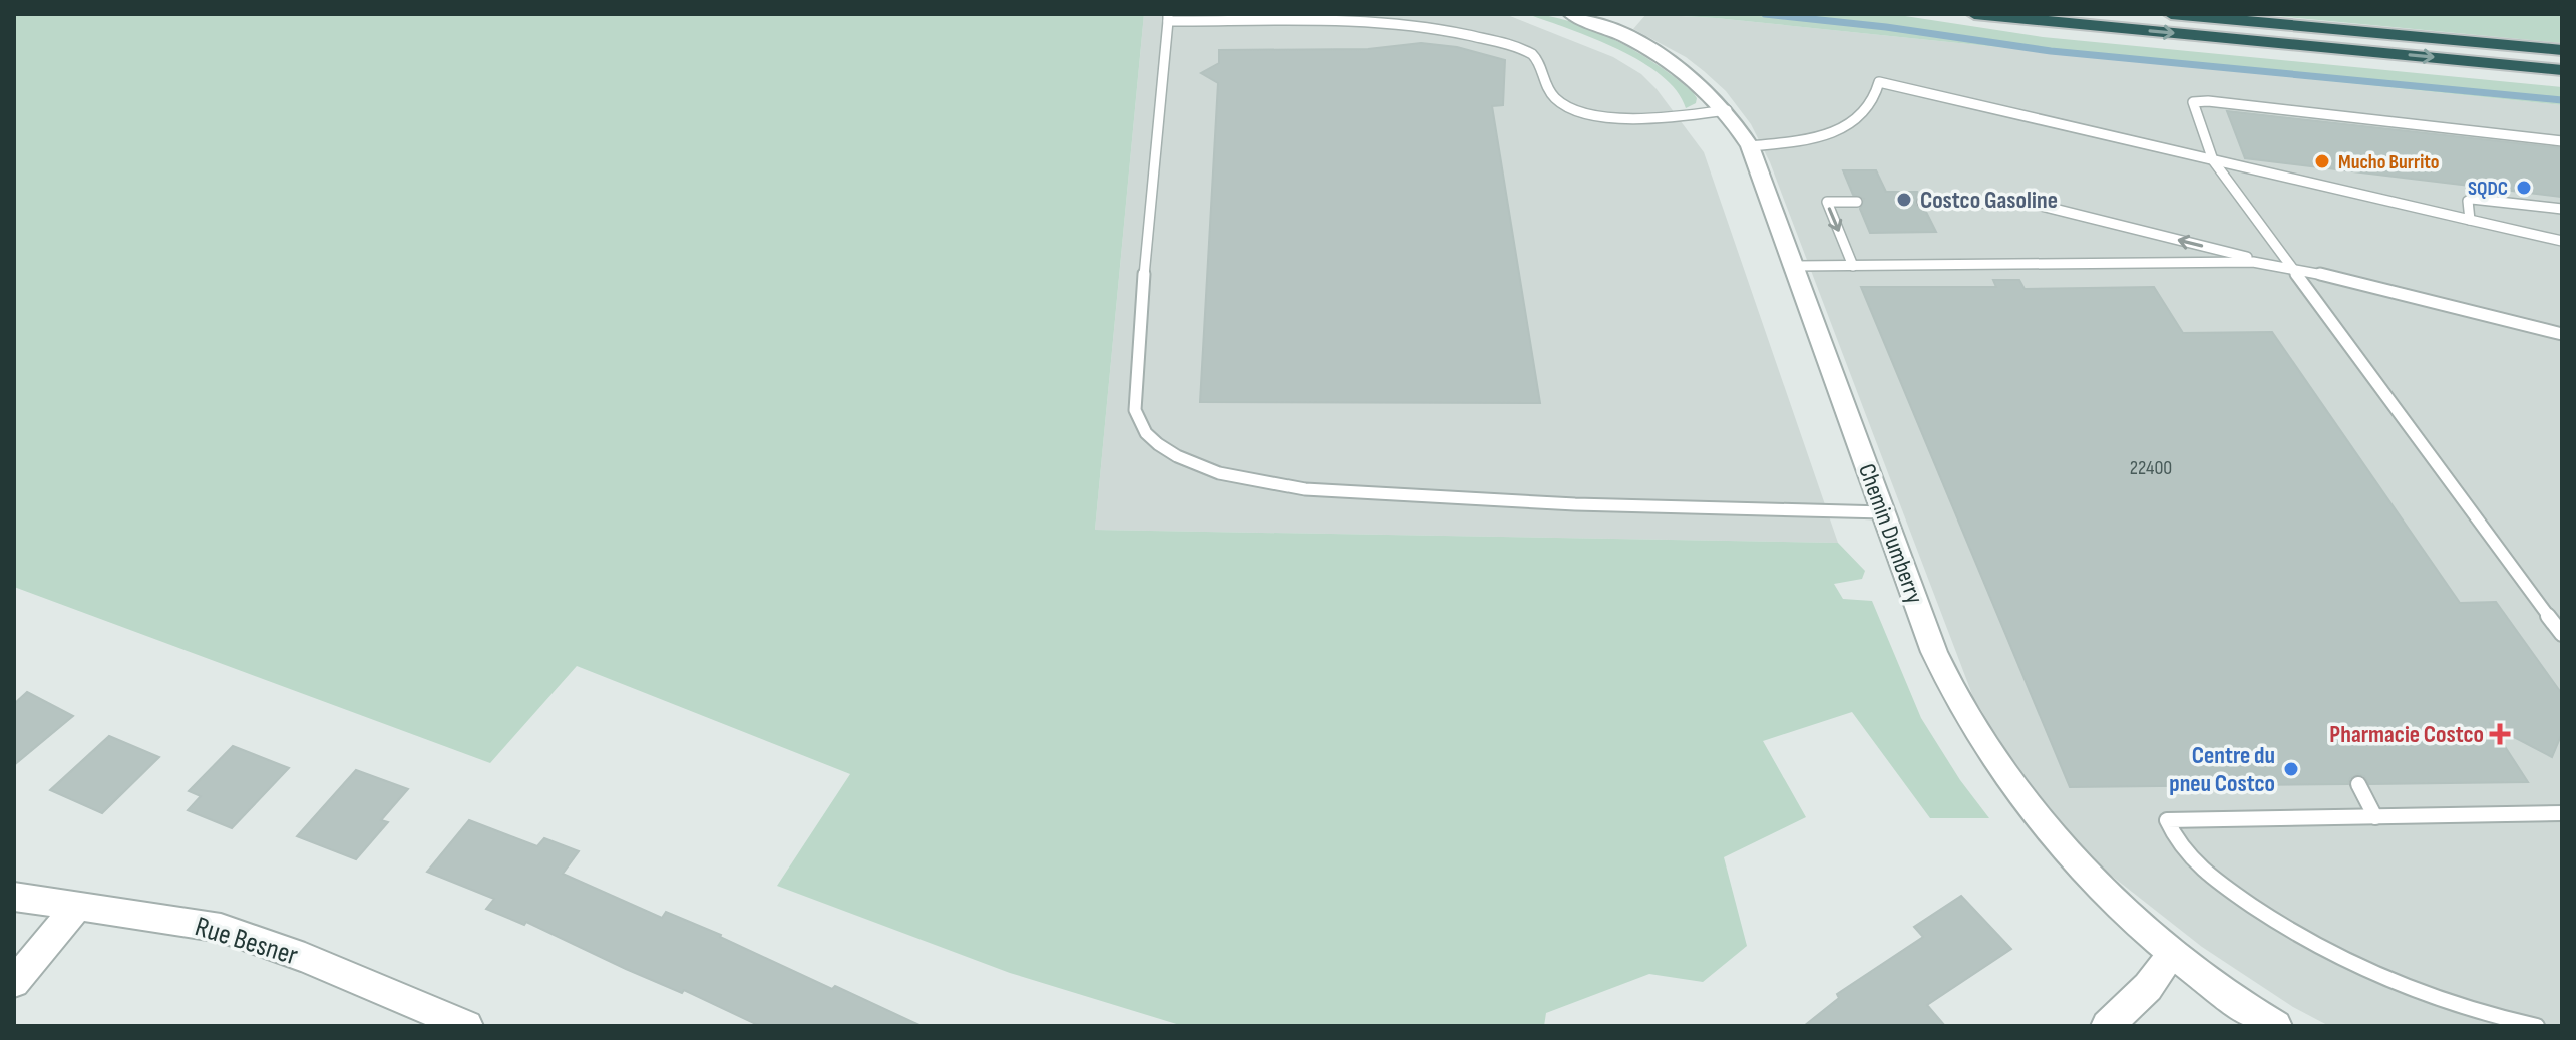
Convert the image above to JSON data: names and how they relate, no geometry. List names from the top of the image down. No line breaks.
{"streets":{"street":["Chemin Dumberry","Rue Besner"]},"places":{"other":["Mucho Burrito","SQDC","Costco Gasoline","Centre du pneu Costco"],"health":["Pharmacie Costco"]},"house_numbers":["22400"]}
